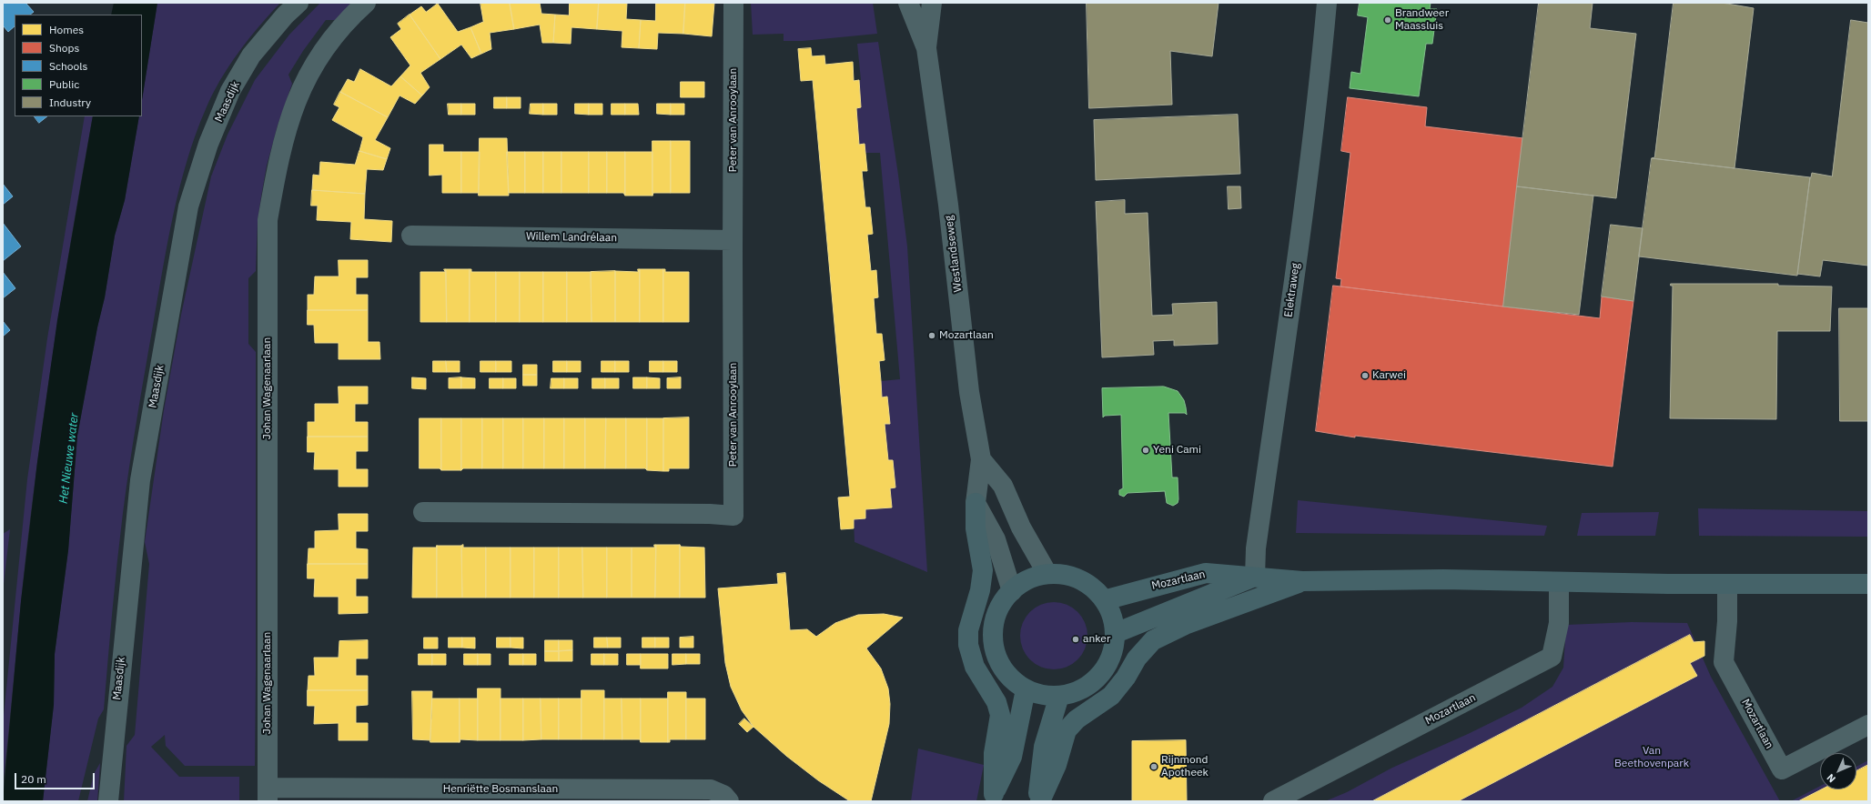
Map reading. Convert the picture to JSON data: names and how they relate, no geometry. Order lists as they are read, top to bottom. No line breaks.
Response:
{"streets":{"main road":["Mozartlaan"],"street":["Maasdijk","Peter van Anrooylaan","Willem Landrélaan","Westlandseweg","Elektraweg","Johan Wagenaarlaan","Henriëtte Bosmanslaan"]},"crossings":[["Peter van Anrooylaan","Willem Landrélaan"],["Westlandseweg","Mozartlaan"],["Elektraweg","Mozartlaan"],["Johan Wagenaarlaan","Henriëtte Bosmanslaan"]],"water":["Het Nieuwe water"],"parks":["Van Beethovenpark"],"places":["Brandweer Maassluis","Mozartlaan","Karwei","Yeni Cami","anker","Rijnmond Apotheek"],"legend":["Homes","Shops","Schools","Public","Industry"],"scale_bar":"20 m","north":"bottom left"}
